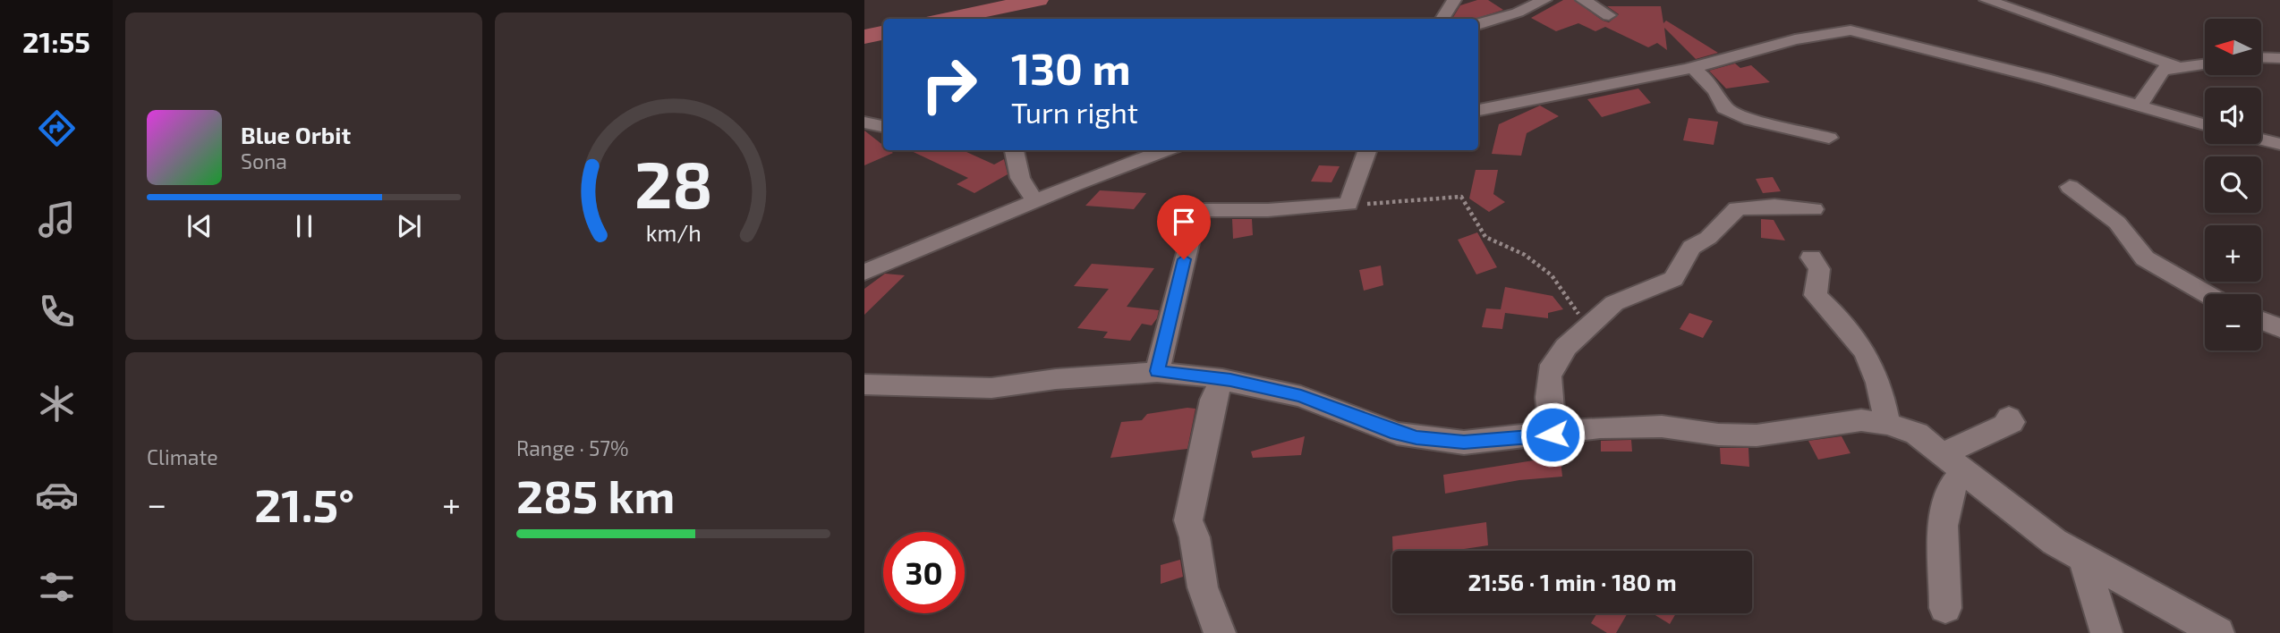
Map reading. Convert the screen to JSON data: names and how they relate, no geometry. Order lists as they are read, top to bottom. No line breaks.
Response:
{"north":"left","page":{"tabs":"21:55","map_buttons":["+","−"],"turn":["130 m","Turn right"],"song":["Blue Orbit","Sona"],"tile":["Climate",["Range · 57%","285 km"]],"heat":["−","21.5°","+"],"limit":"30","trip":"21:56 · 1 min · 180 m","gauge":["28","km/h"]}}
